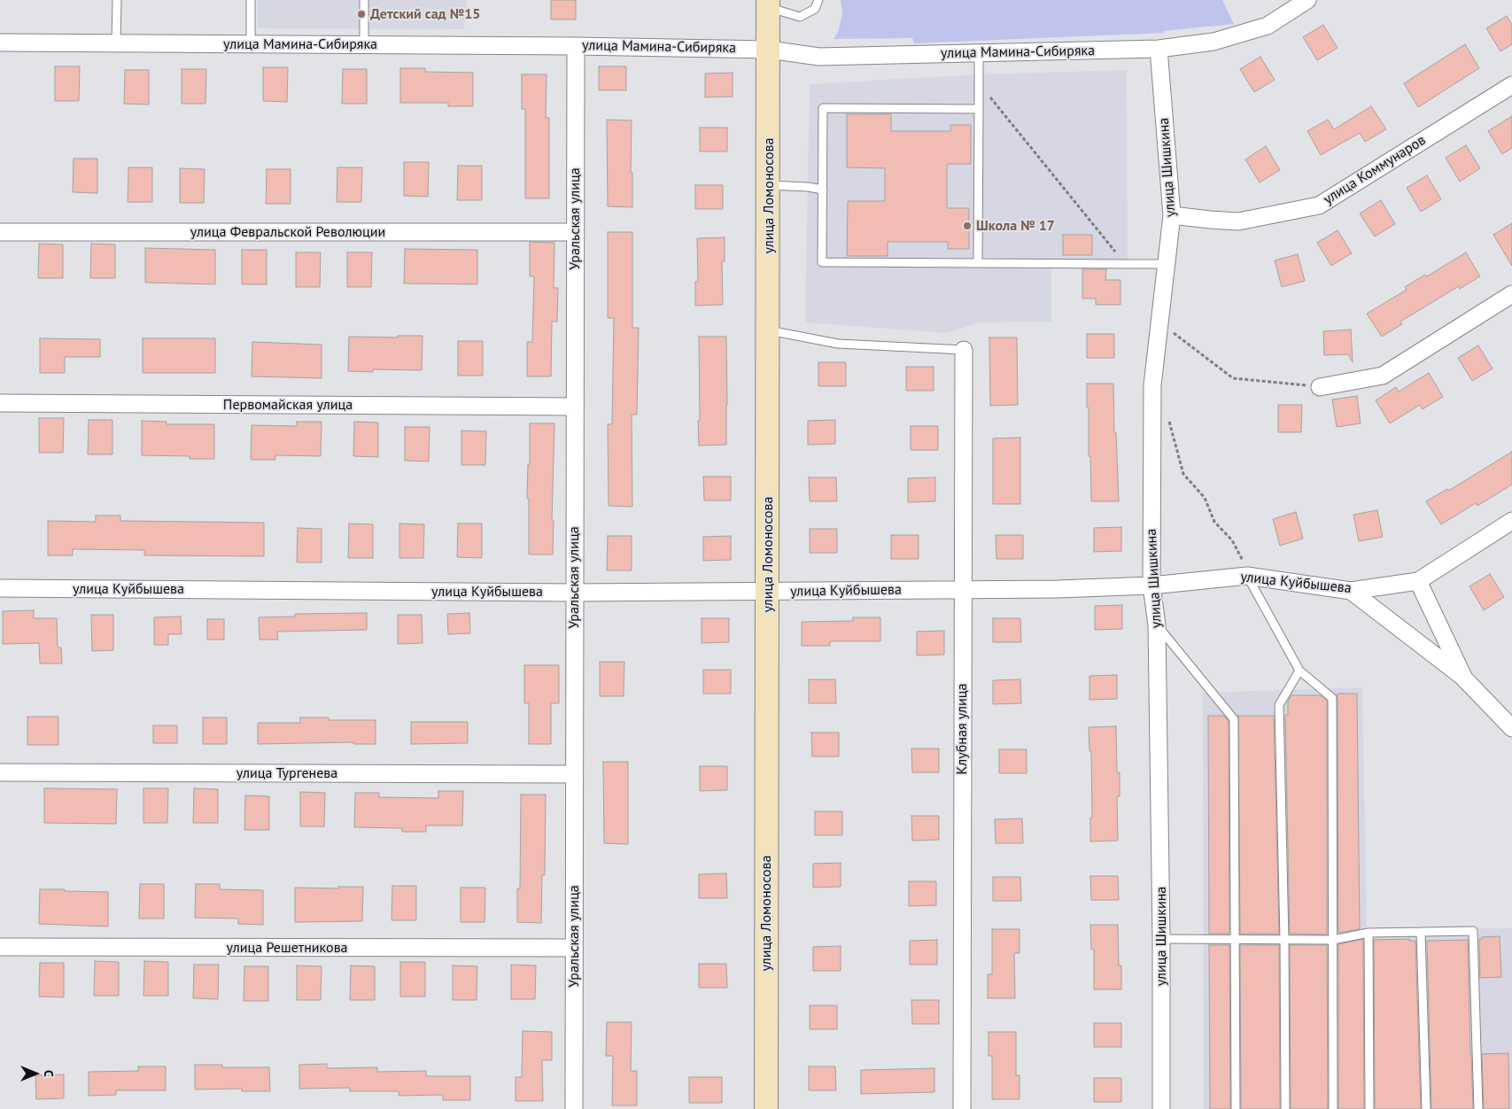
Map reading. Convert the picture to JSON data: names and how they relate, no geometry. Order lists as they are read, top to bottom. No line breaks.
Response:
{"streets":{"street":["улица Мамина-Сибиряка","улица Шишкина","улица Коммунаров","улица Ломоносова","Уральская улица","улица Февральской Революции","Первомайская улица","улица Куйбышева","Клубная улица","улица Тургенева","улица Решетникова"]},"crossings":[["улица Мамина-Сибиряка","улица Шишкина"],["улица Мамина-Сибиряка","улица Ломоносова"],["улица Мамина-Сибиряка","Уральская улица"],["улица Шишкина","улица Коммунаров"],["улица Шишкина","улица Куйбышева"],["улица Ломоносова","улица Куйбышева"],["Уральская улица","улица Февральской Революции"],["Уральская улица","Первомайская улица"],["Уральская улица","улица Куйбышева"],["Уральская улица","улица Тургенева"],["Уральская улица","улица Решетникова"],["улица Куйбышева","Клубная улица"]],"places":["Детский сад №15","Школа № 17"],"north":"right"}
